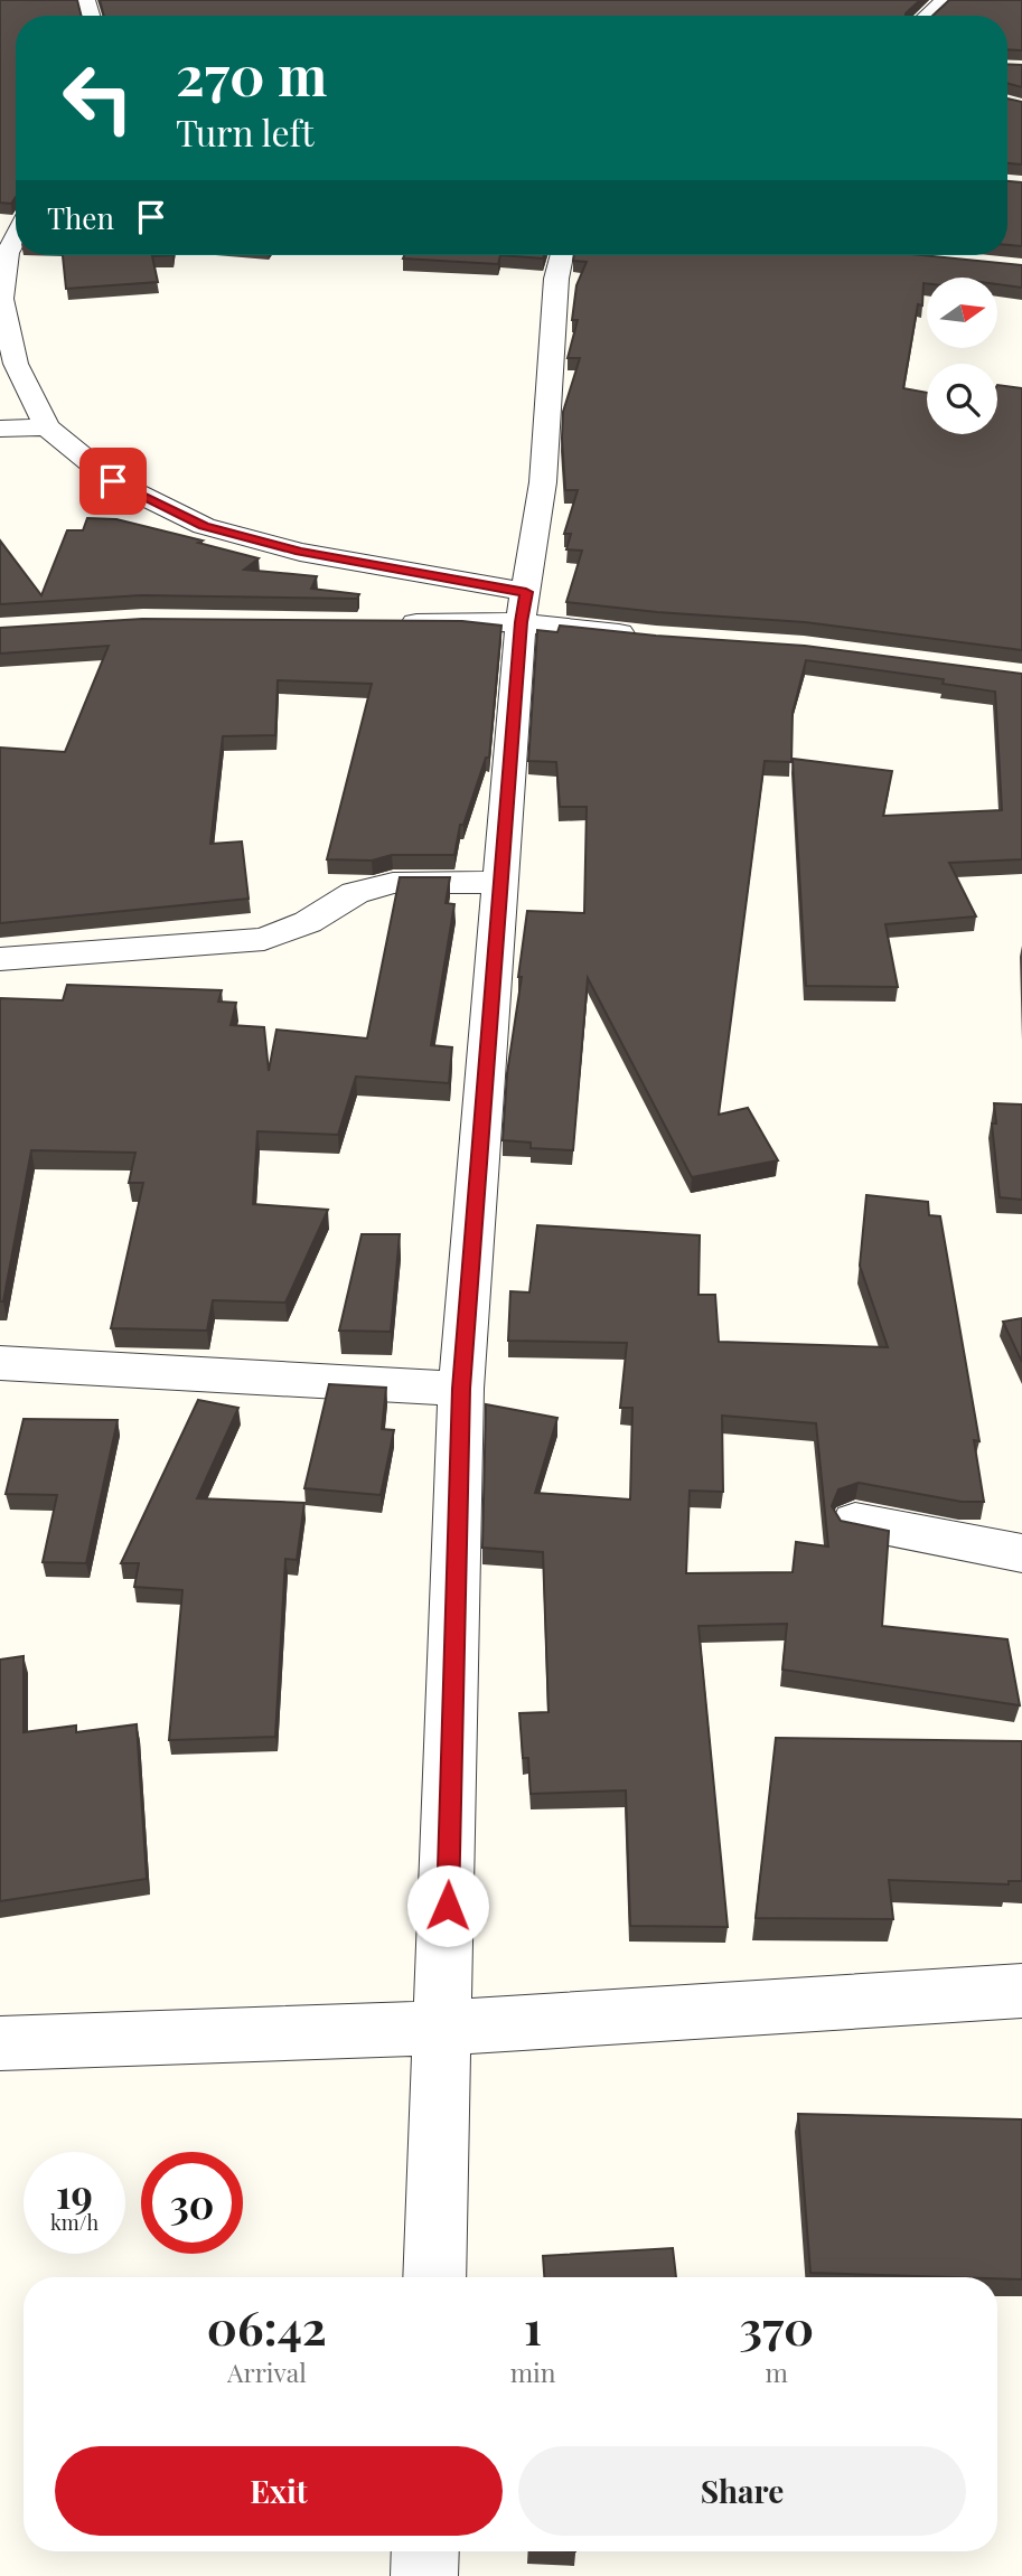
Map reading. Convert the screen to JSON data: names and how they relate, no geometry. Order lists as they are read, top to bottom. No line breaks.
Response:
{"north":"right","page":{"turn":["270 m","Turn left"],"then":"Then","speed":"19 km/h","limit":"30","eta":["06:42","Arrival","1","min","370","m"],"buttons":["Exit","Share"]}}
